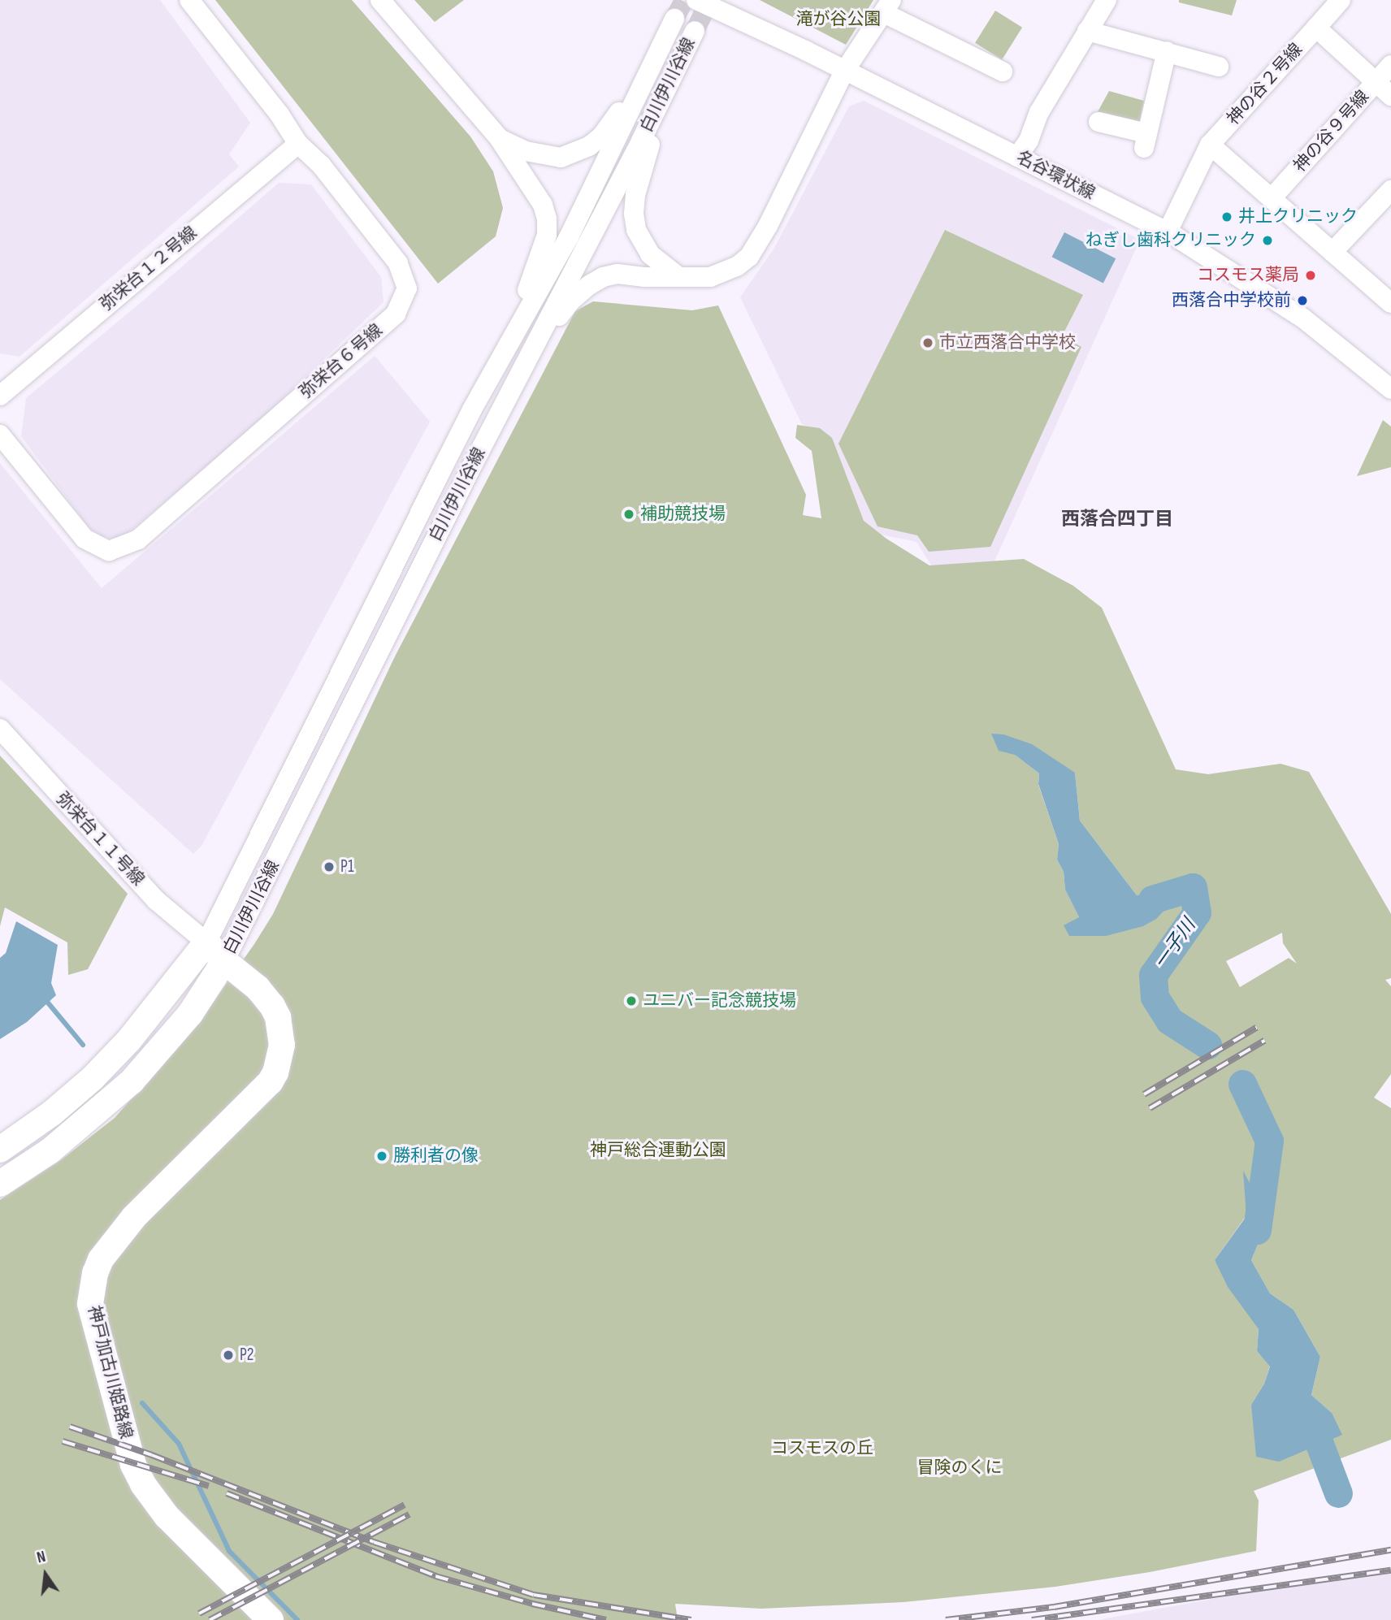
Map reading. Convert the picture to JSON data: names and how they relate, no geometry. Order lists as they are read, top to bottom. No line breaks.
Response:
{"streets":{"main road":["神戸加古川姫路線"],"street":["神の谷２号線","白川伊川谷線","神の谷９号線","名谷環状線","弥栄台１２号線","弥栄台６号線","弥栄台１１号線"]},"crossings":[["神の谷２号線","神の谷９号線"],["神の谷２号線","名谷環状線"],["白川伊川谷線","弥栄台１１号線"],["白川伊川谷線","神戸加古川姫路線"],["弥栄台１２号線","弥栄台６号線"],["弥栄台１１号線","神戸加古川姫路線"]],"districts":["西落合四丁目"],"water":["一子川"],"parks":["滝が谷公園","神戸総合運動公園","コスモスの丘","冒険のくに"],"places":["井上クリニック","ねぎし歯科クリニック","コスモス薬局","西落合中学校前","市立西落合中学校","補助競技場","P1","ユニバー記念競技場","勝利者の像","P2"],"north":"top"}
